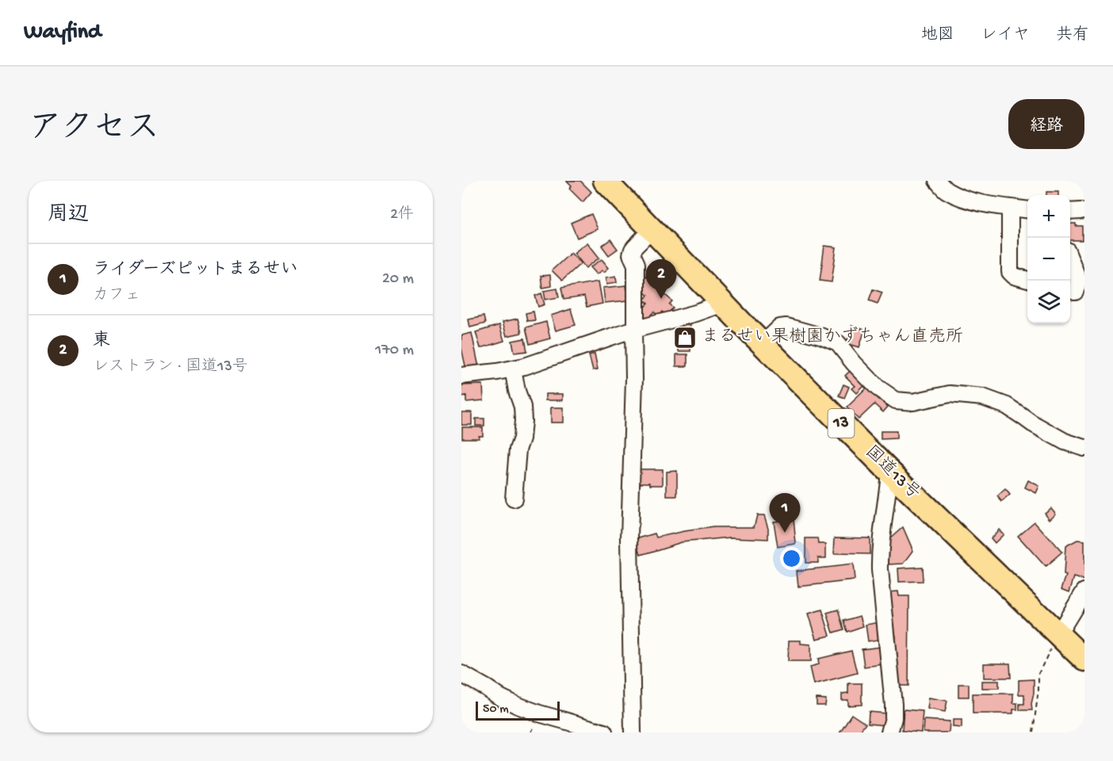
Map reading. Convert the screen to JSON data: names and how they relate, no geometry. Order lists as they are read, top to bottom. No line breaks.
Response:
{"streets":{"highway":["13","国道13号"]},"places":{"shop":["まるせい果樹園かずちゃん直売所"]},"scale_bar":"50 m","page":{"header":"Wayfind","nav":["地図","レイヤ","共有"],"title":"アクセス","buttons":"経路","heading":["周辺","2件"],"map_buttons":["+","−"],"list":[{"mark":"1","name":"ライダーズピットまるせい","note":"カフェ","value":"20 m"},{"mark":"2","name":"東","note":"レストラン · 国道13号","value":"170 m"}],"pins":["2","1"],"scale":"50 m"}}
